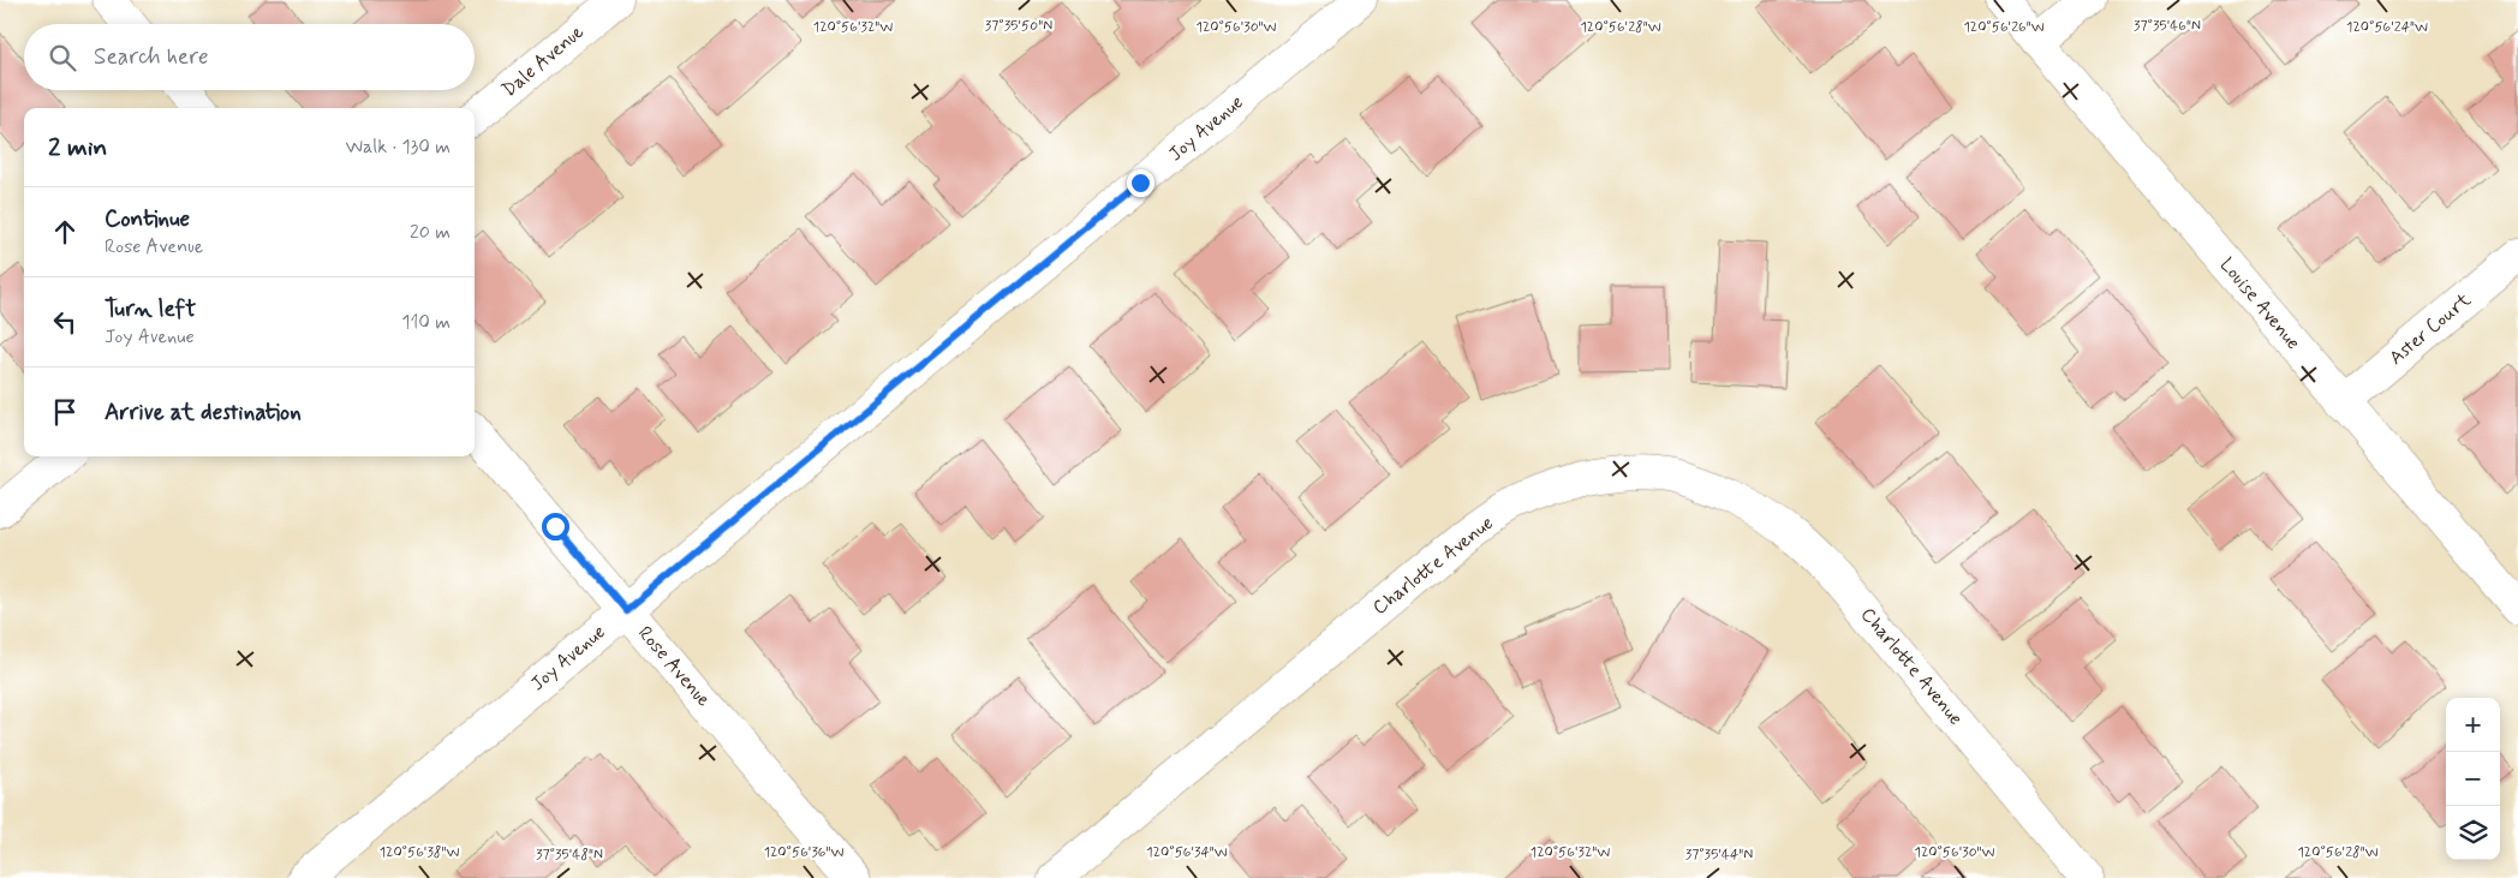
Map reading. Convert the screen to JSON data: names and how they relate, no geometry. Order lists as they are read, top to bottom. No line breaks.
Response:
{"streets":{"street":["Dale Avenue","Joy Avenue","Louise Avenue","Aster Court","Charlotte Avenue","Rose Avenue"]},"crossings":[["Joy Avenue","Rose Avenue"],["Louise Avenue","Aster Court"]],"page":{"search":"Search here","heading":["2 min","Walk · 130 m"],"list":[["Continue","Rose Avenue","20 m"],["Turn left","Joy Avenue","110 m"],"Arrive at destination"],"map_buttons":["+","−"]},"coordinates":["37°35'50\"N","37°35'46\"N","120°56'32\"W","120°56'30\"W","120°56'28\"W","120°56'26\"W","120°56'24\"W","120°56'38\"W","120°56'36\"W","120°56'34\"W","37°35'48\"N","37°35'44\"N"]}
